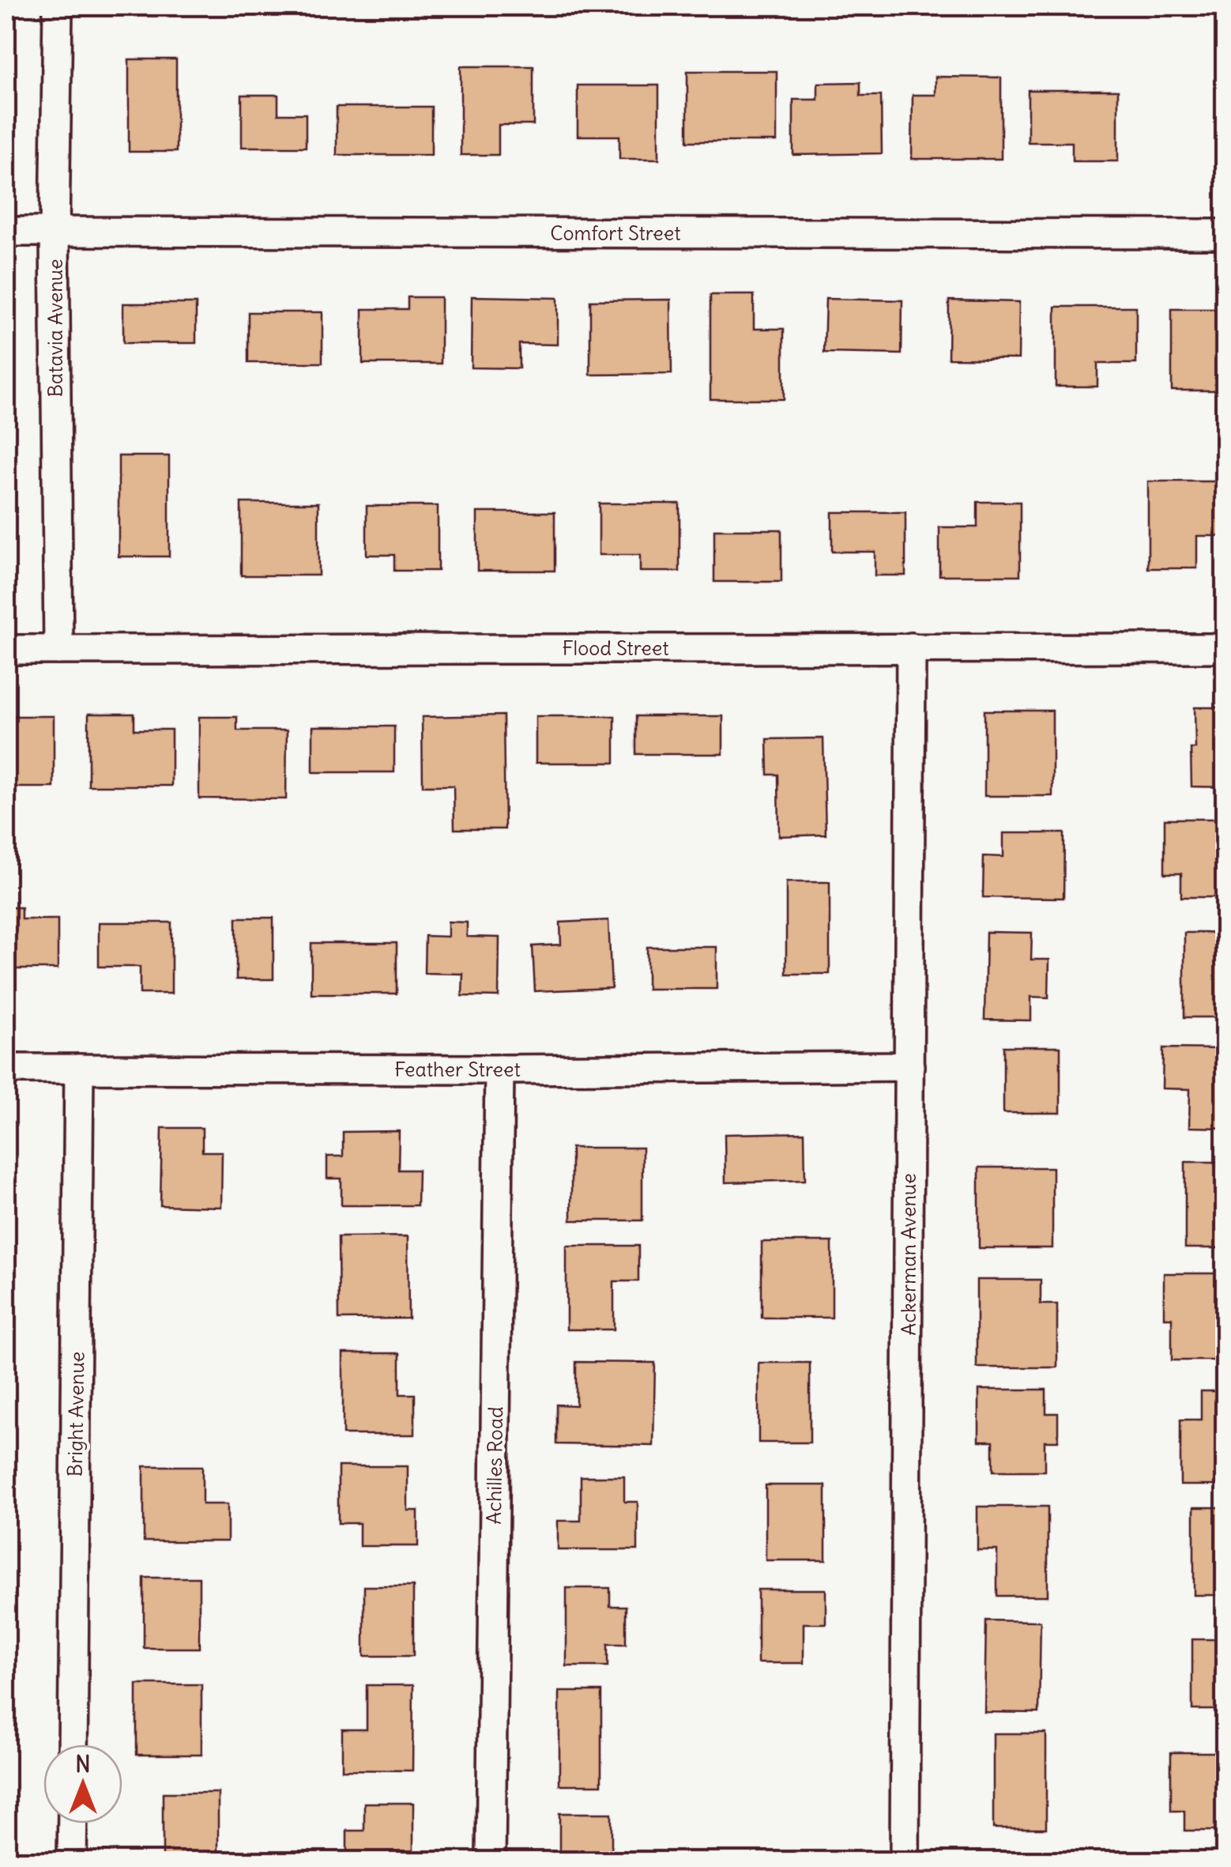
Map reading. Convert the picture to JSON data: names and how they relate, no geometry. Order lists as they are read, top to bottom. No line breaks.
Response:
{"streets":{"street":["Comfort Street","Batavia Avenue","Flood Street","Feather Street","Ackerman Avenue","Bright Avenue","Achilles Road"]},"crossings":[["Comfort Street","Batavia Avenue"],["Batavia Avenue","Flood Street"],["Flood Street","Ackerman Avenue"],["Feather Street","Ackerman Avenue"],["Feather Street","Bright Avenue"],["Feather Street","Achilles Road"]],"north":"top"}
